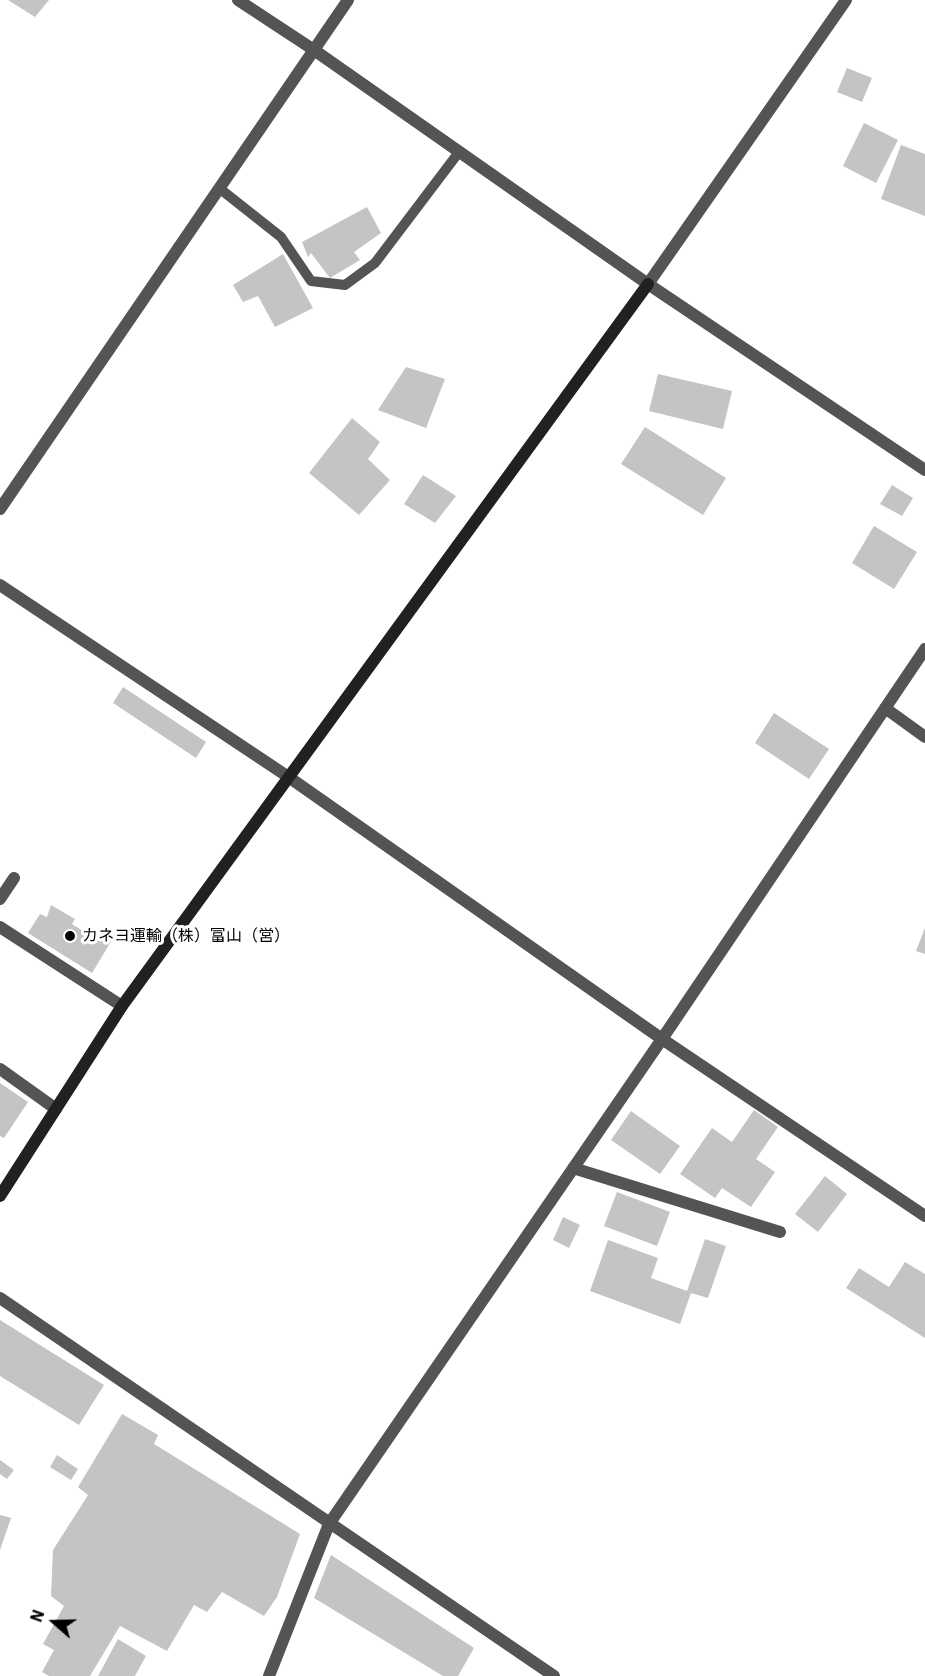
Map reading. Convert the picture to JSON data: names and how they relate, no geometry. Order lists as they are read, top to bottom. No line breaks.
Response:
{"places":["カネヨ運輸（株）富山（営）"],"north":"left"}
